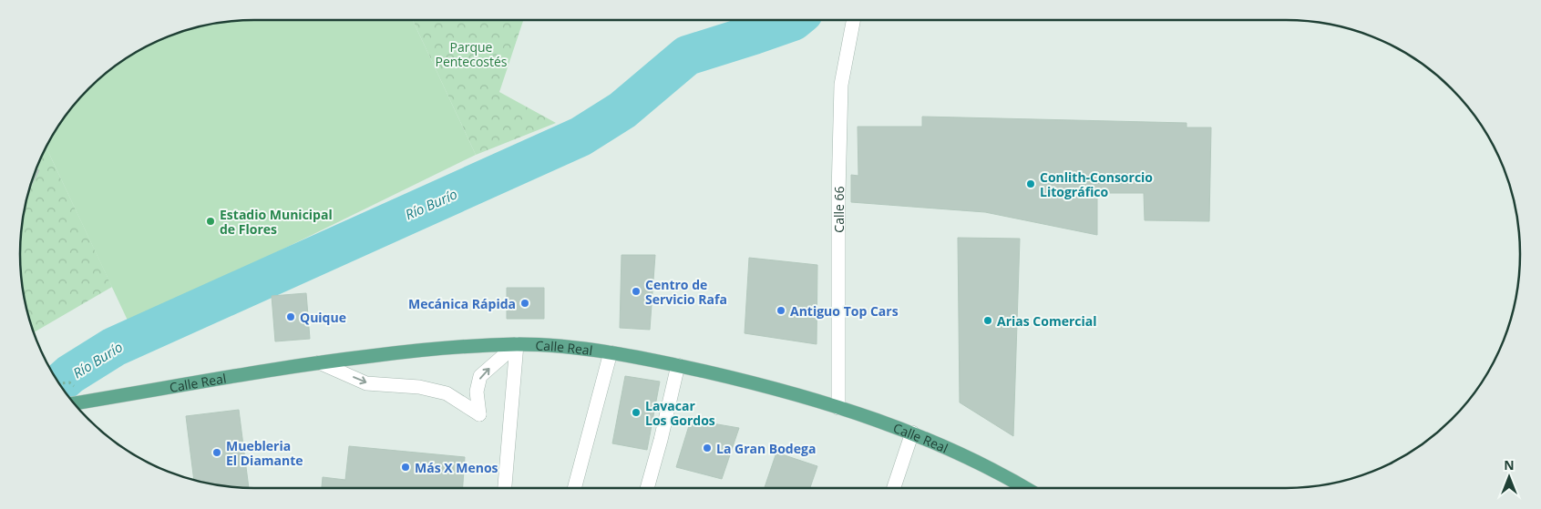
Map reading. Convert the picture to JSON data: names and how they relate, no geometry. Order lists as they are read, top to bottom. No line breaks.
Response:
{"streets":{"main road":["Calle Real"],"street":["Calle 66"]},"crossings":[["Calle 66","Calle Real"]],"water":["Río Burío"],"parks":["Parque Pentecostés"],"places":["Conlith-Consorcio Litográfico","Estadio Municipal de Flores","Centro de Servicio Rafa","Mecánica Rápida","Antiguo Top Cars","Quique","Arias Comercial","Lavacar Los Gordos","La Gran Bodega","Muebleria El Diamante","Más X Menos"],"north":"top"}
